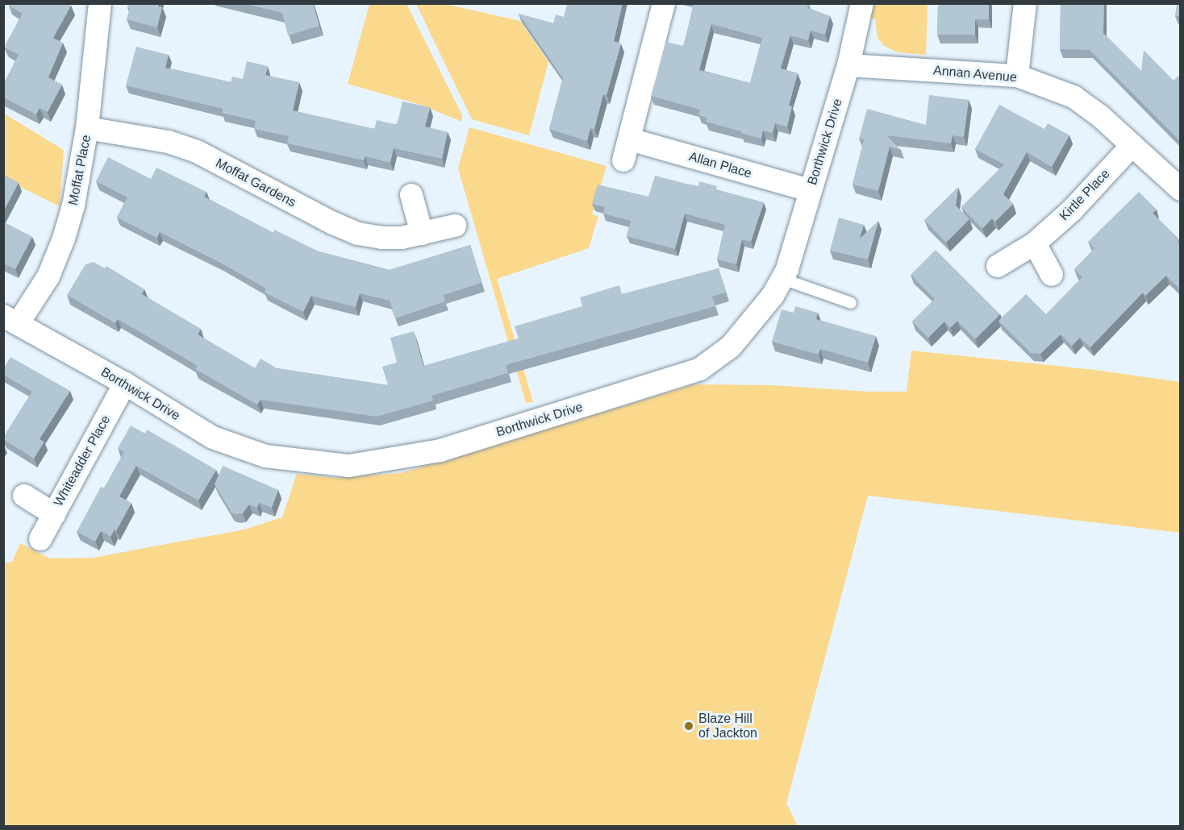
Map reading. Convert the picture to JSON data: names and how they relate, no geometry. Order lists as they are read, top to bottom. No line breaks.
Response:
{"streets":{"street":["Annan Avenue","Borthwick Drive","Allan Place","Moffat Place","Moffat Gardens","Kirtle Place","Whiteadder Place"]},"crossings":[["Annan Avenue","Borthwick Drive"],["Annan Avenue","Kirtle Place"],["Borthwick Drive","Allan Place"],["Borthwick Drive","Moffat Place"],["Borthwick Drive","Whiteadder Place"],["Moffat Place","Moffat Gardens"]],"places":["Blaze Hill of Jackton"]}
